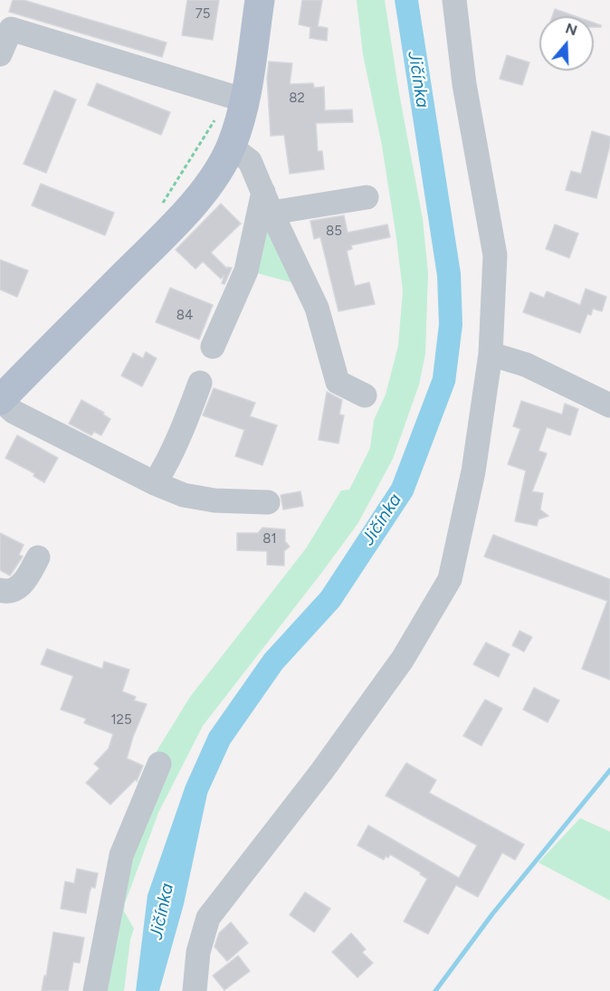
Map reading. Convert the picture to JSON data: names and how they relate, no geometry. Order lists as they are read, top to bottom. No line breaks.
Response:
{"water":["Jičínka"],"house_numbers":["75","82","85","84","81","125"],"north":"top"}
